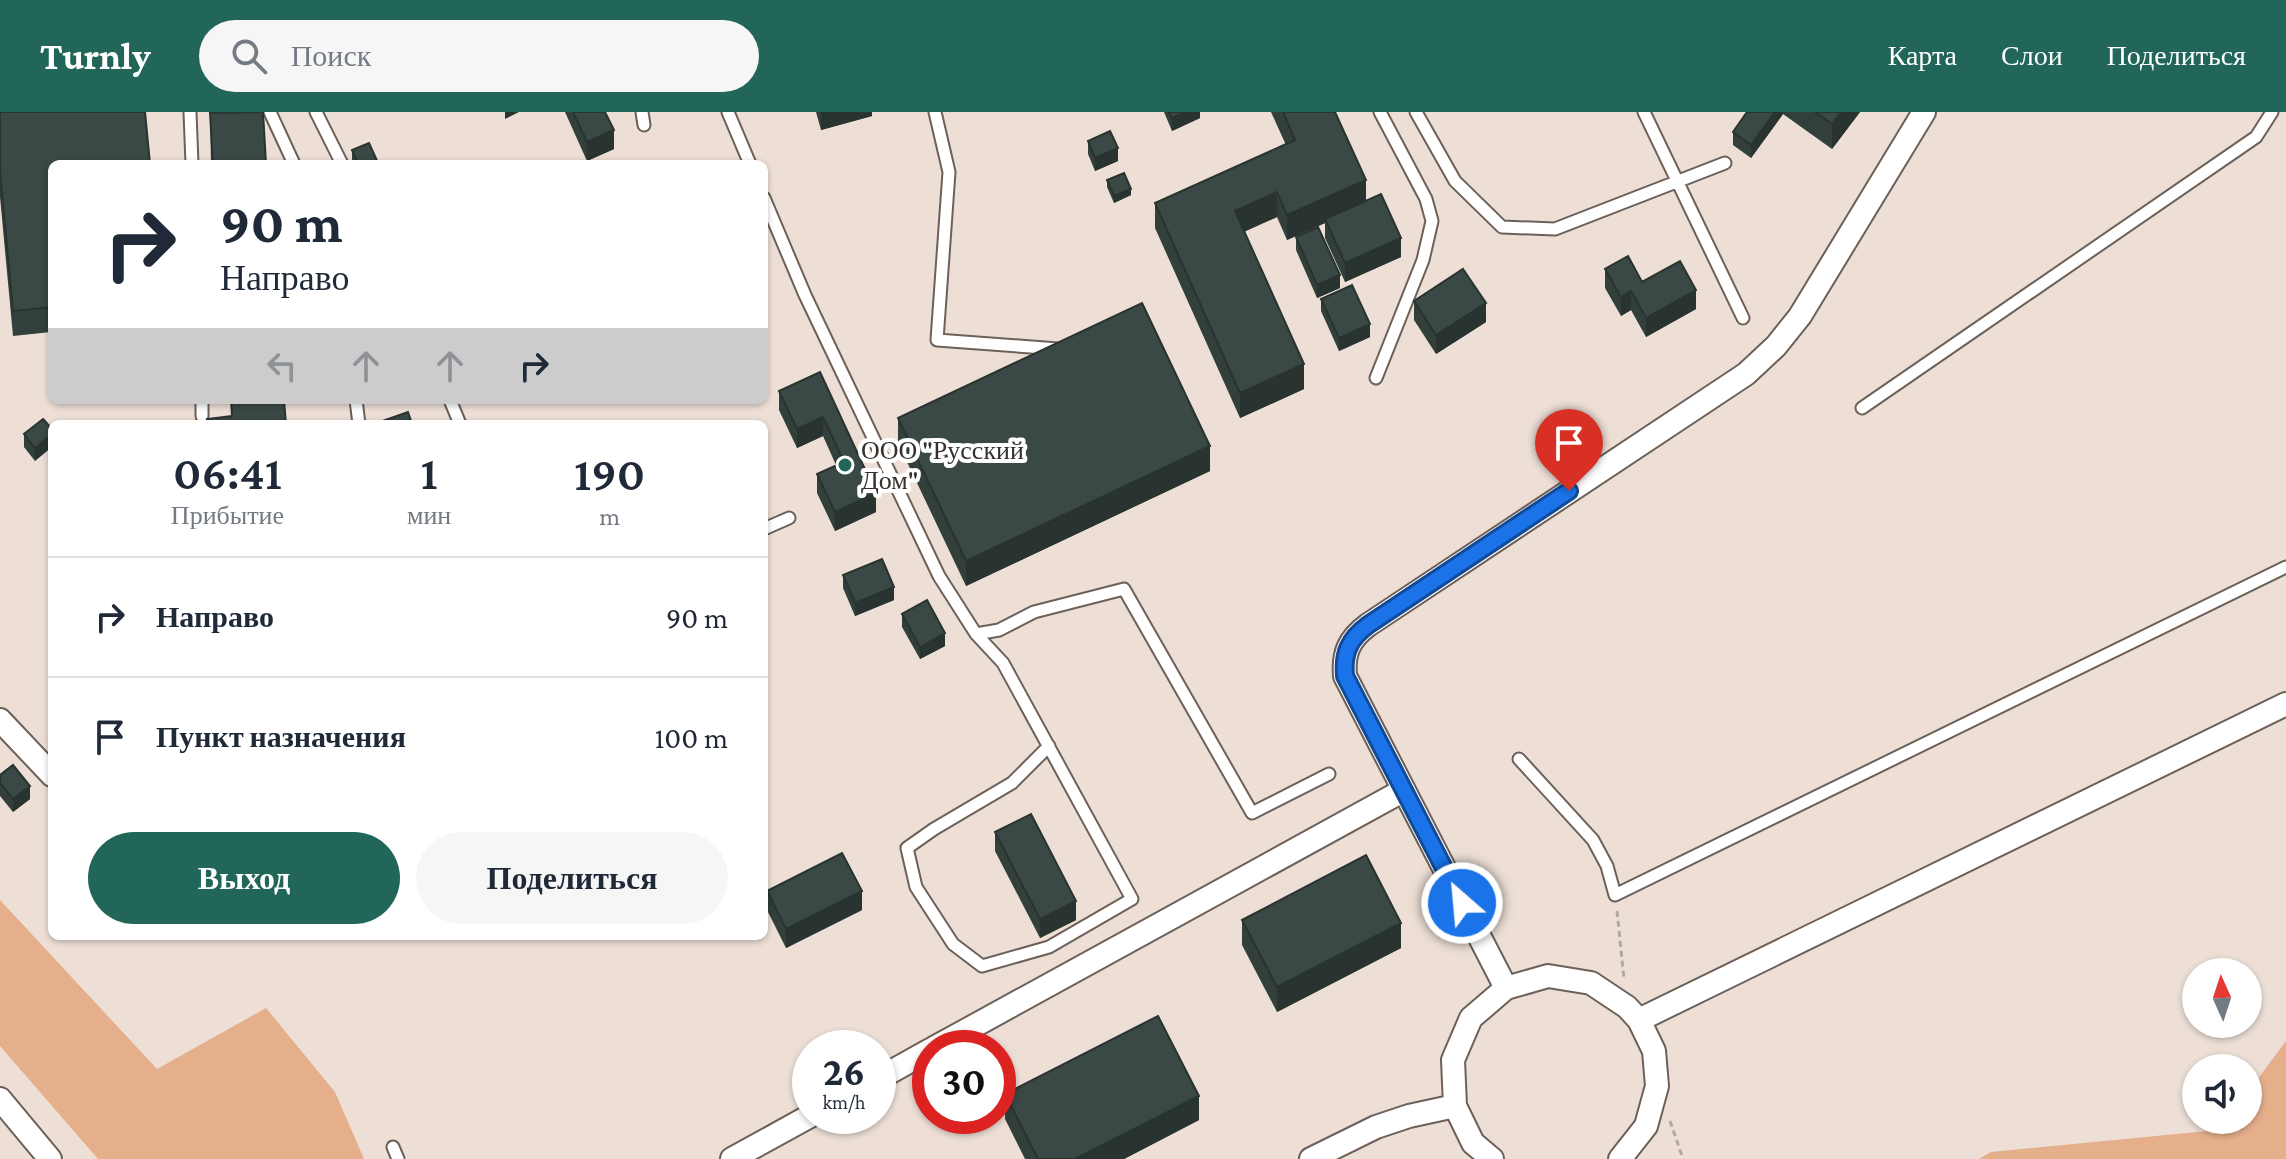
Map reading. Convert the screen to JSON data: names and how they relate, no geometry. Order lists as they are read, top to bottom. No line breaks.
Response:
{"places":["ООО \"Русский Дом\""],"north":"top","page":{"header":"Turnly","search":"Поиск","nav":["Карта","Слои","Поделиться"],"turn":["90 m","Направо"],"eta":["06:41","Прибытие","1","мин","190","m"],"list":[{"name":"Направо","value":"90 m"},{"name":"Пункт назначения","value":"100 m"}],"buttons":["Выход","Поделиться"],"speed":"26 km/h","limit":"30"}}
